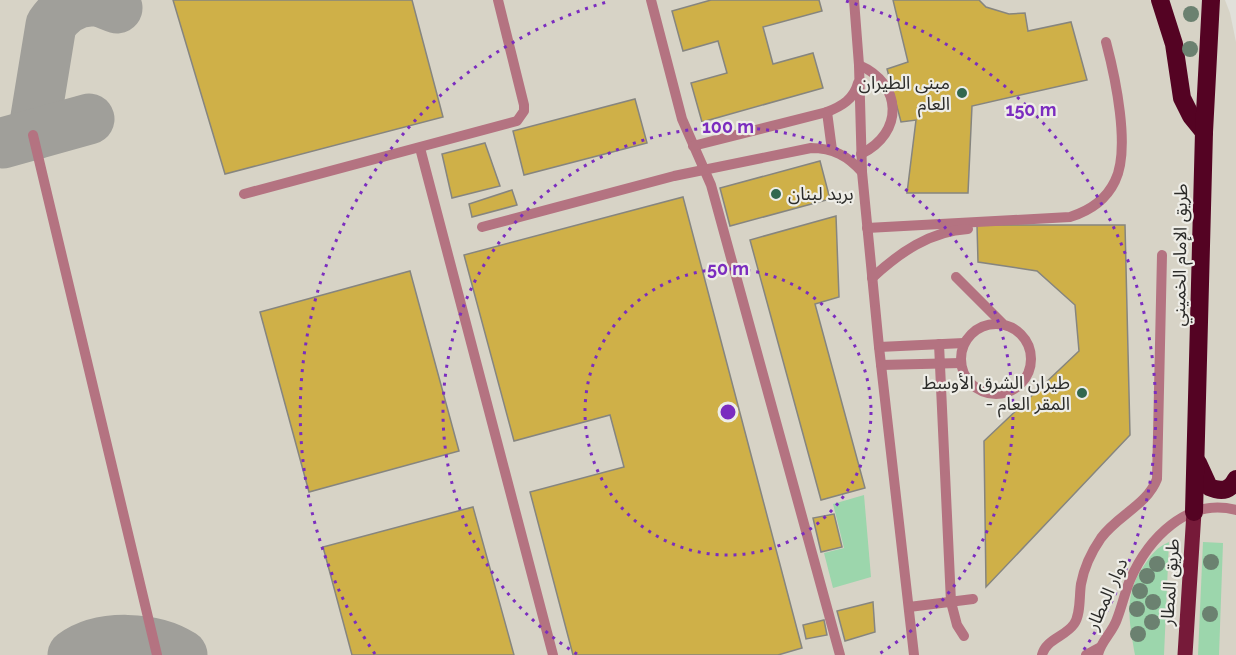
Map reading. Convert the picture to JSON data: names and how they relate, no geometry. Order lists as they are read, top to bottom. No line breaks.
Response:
{"streets":{"highway":["طريق الإمام الخميني"],"main road":["طريق المطار"],"lane":["دوار المطار"]},"crossings":[["طريق الإمام الخميني","طريق المطار"],["طريق الإمام الخميني","دوار المطار"],["طريق المطار","دوار المطار"]],"places":["مبنى الطيران العام","بريد لبنان","طيران الشرق الأوسط - المقر العام"],"rings":["150 m","100 m","50 m"]}
